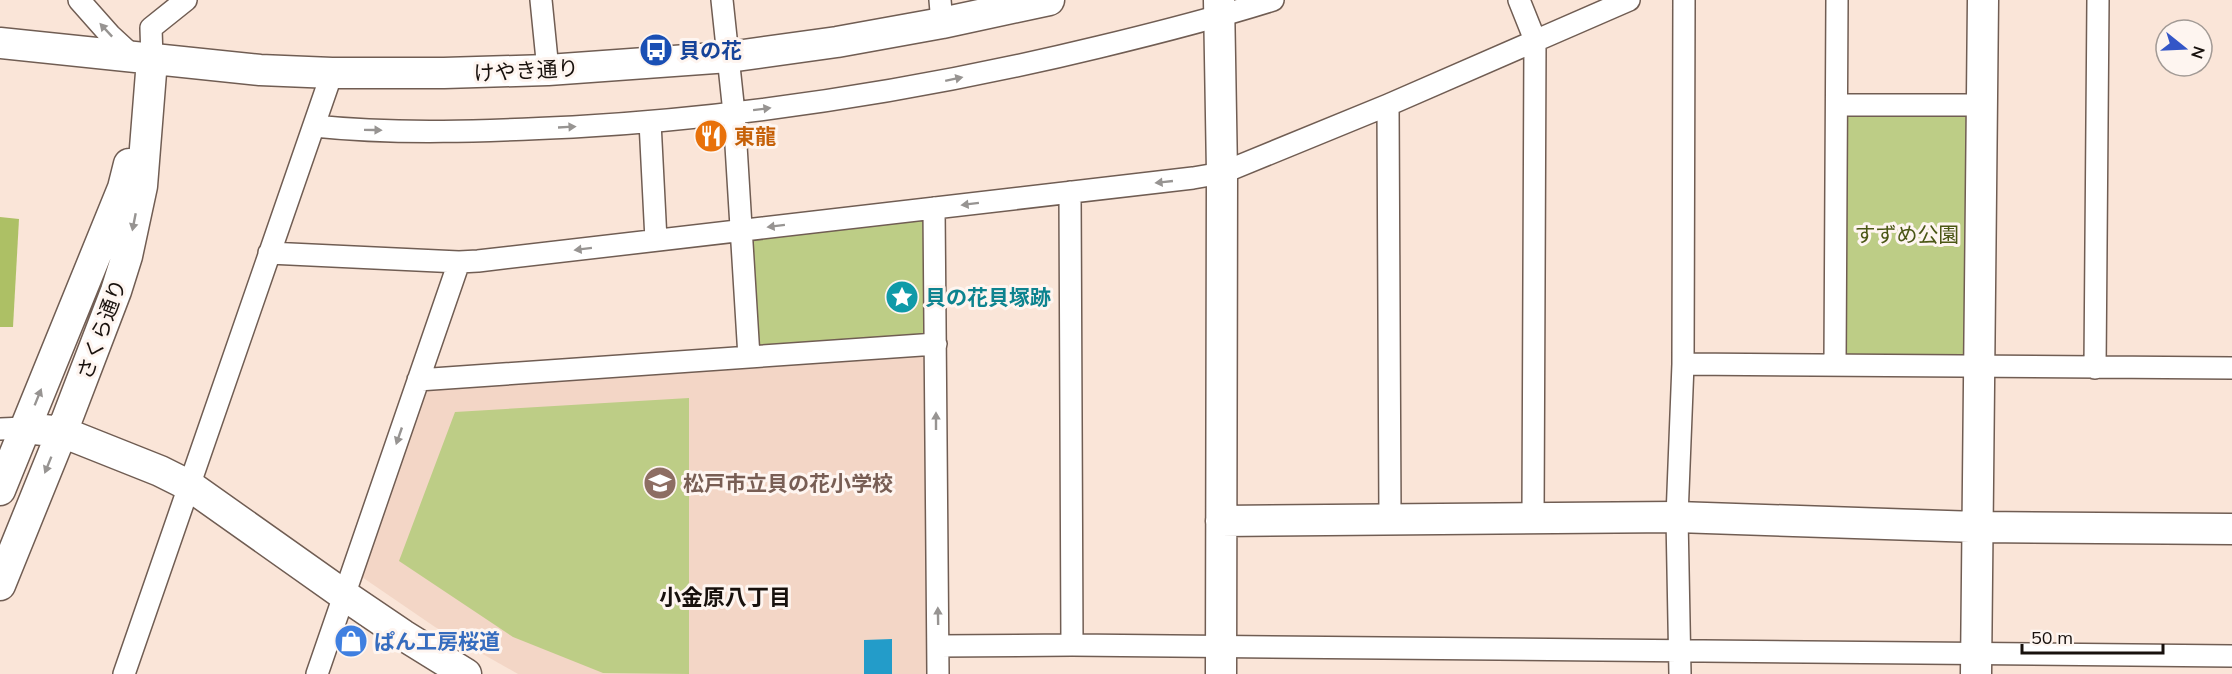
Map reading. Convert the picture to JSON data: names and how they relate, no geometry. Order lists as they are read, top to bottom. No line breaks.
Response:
{"streets":{"street":["けやき通り","さくら通り"]},"crossings":[["けやき通り","さくら通り"]],"districts":["小金原八丁目"],"parks":["すずめ公園"],"places":{"bus stop":["貝の花"],"restaurant":["東龍"],"place":["貝の花貝塚跡"],"school or university":["松戸市立貝の花小学校"],"shop":["ぱん工房桜道"]},"scale_bar":"50 m","north":"right"}
